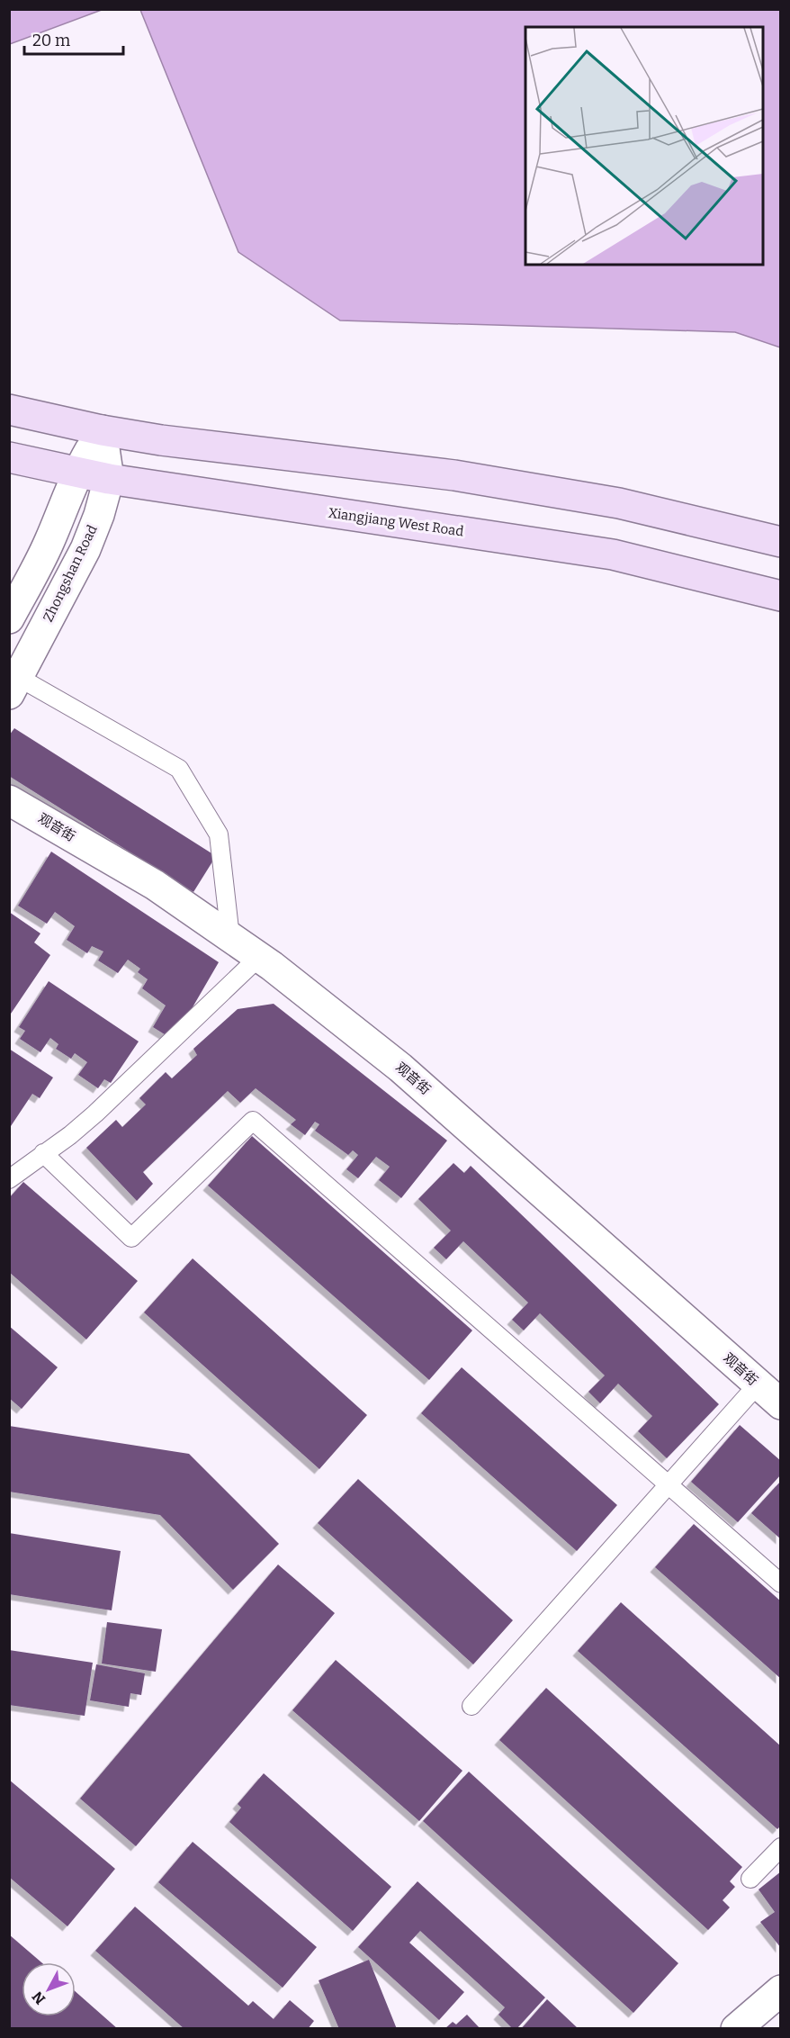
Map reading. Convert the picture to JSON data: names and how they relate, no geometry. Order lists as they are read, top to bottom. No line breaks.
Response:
{"streets":{"main road":["Xiangjiang West Road"],"street":["Zhongshan Road","观音街"]},"crossings":[["Xiangjiang West Road","Zhongshan Road"]],"scale_bar":"20 m","north":"bottom left"}
